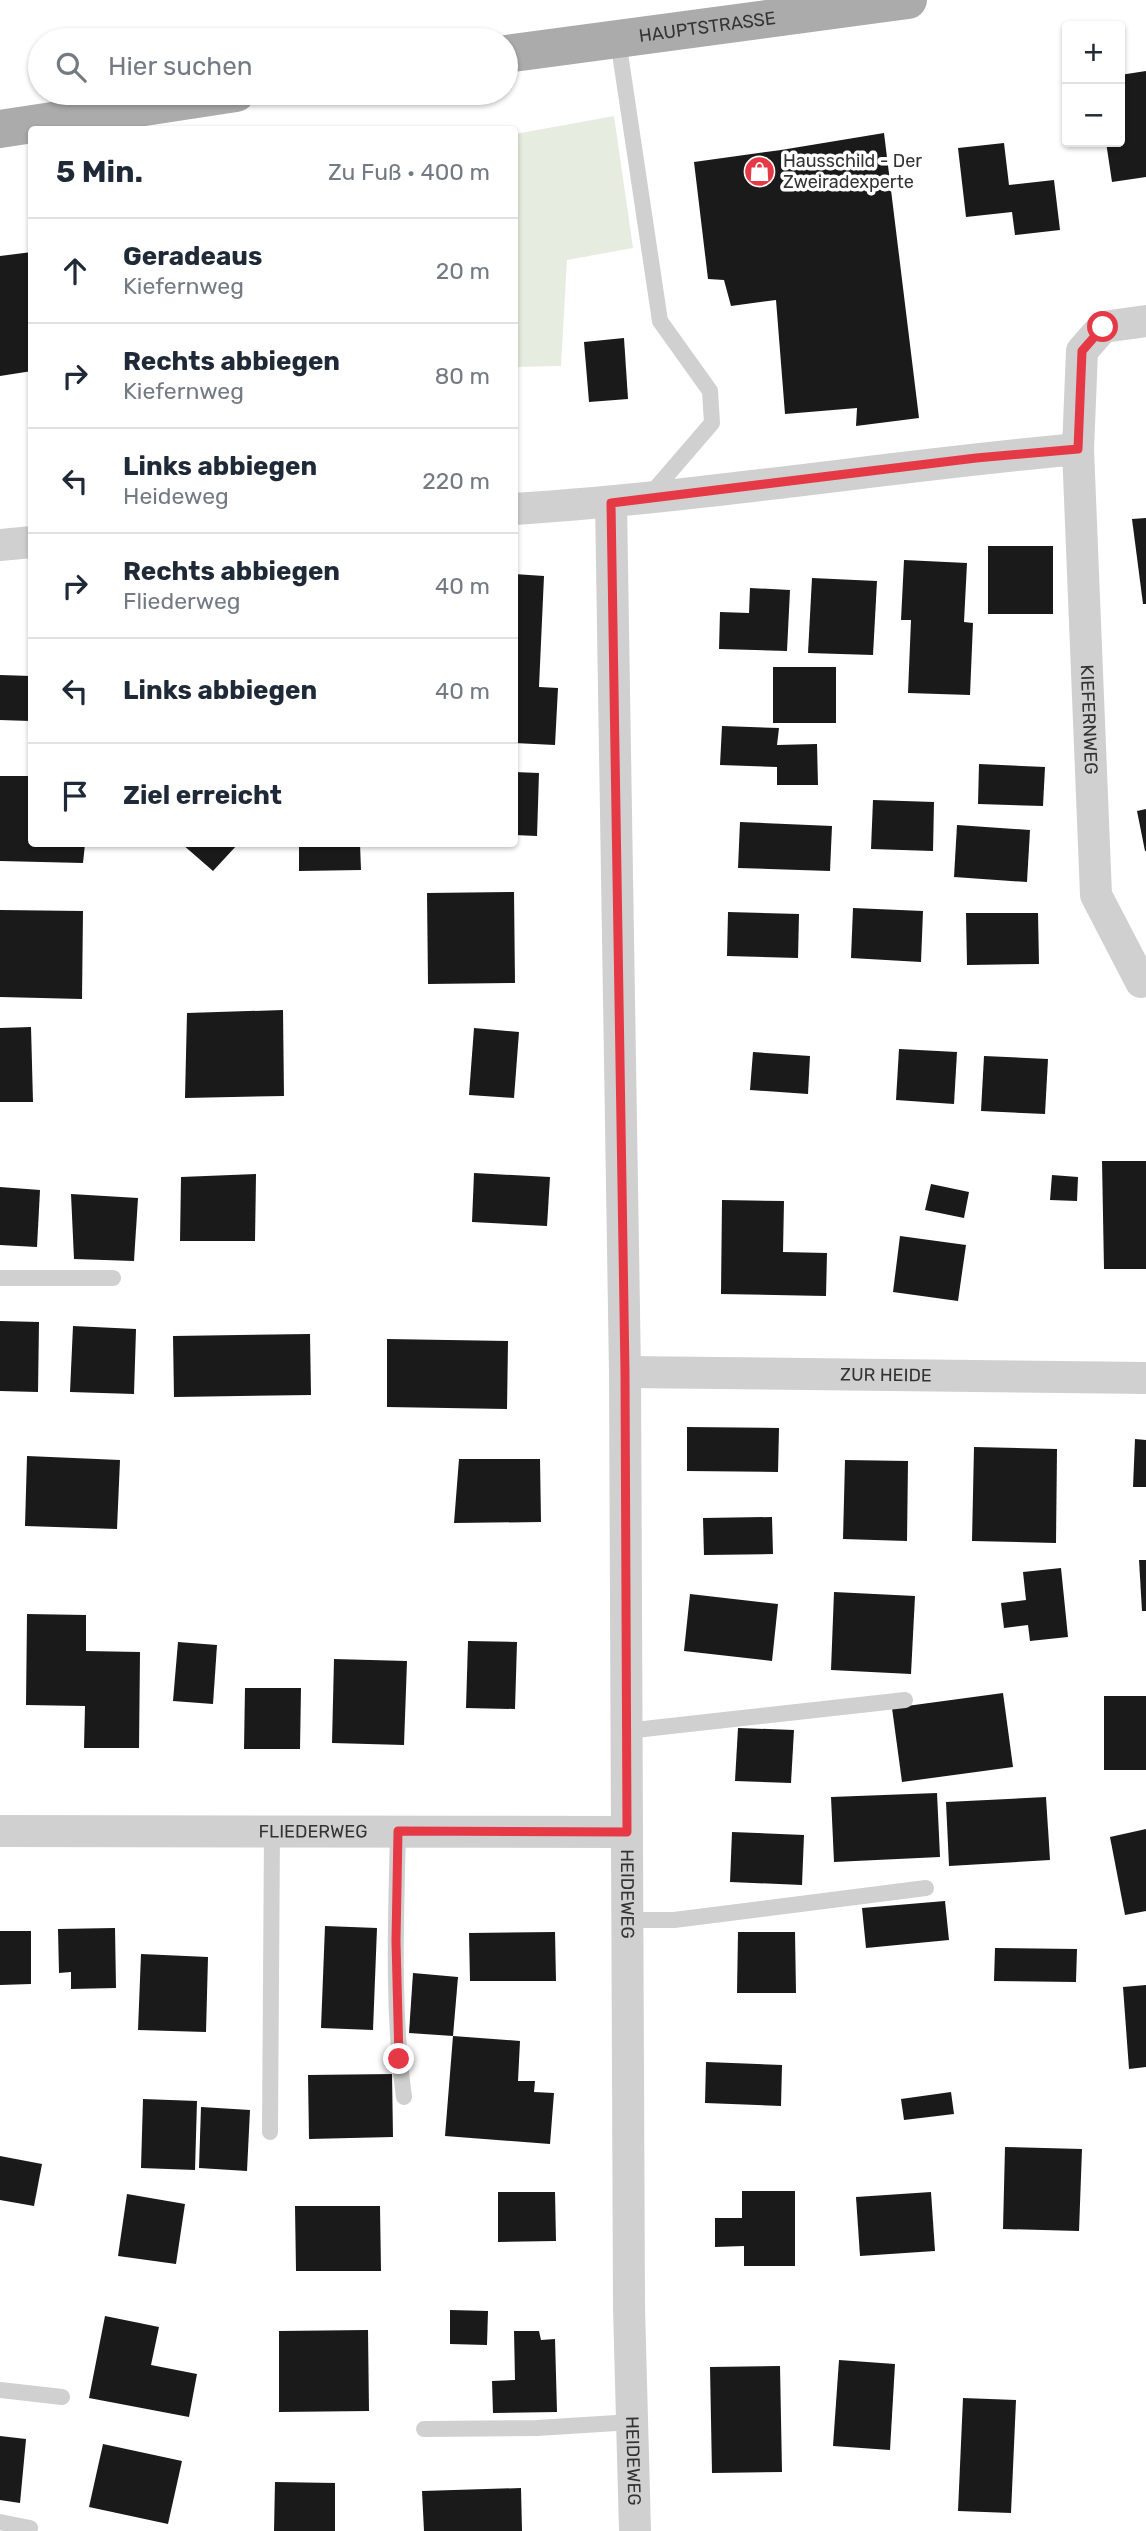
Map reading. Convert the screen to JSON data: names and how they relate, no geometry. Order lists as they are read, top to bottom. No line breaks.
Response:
{"streets":{"main road":["HAUPTSTRASSE"],"street":["KIEFERNWEG","ZUR HEIDE","FLIEDERWEG","HEIDEWEG"]},"crossings":[["ZUR HEIDE","HEIDEWEG"],["FLIEDERWEG","HEIDEWEG"]],"places":{"shop":["Hausschild - Der Zweiradexperte"]},"page":{"map_buttons":["+","−"],"search":"Hier suchen","heading":["5 Min.","Zu Fuß · 400 m"],"list":[["Geradeaus","Kiefernweg","20 m"],["Rechts abbiegen","Kiefernweg","80 m"],["Links abbiegen","Heideweg","220 m"],["Rechts abbiegen","Fliederweg","40 m"],["Links abbiegen","40 m"],"Ziel erreicht"]}}
